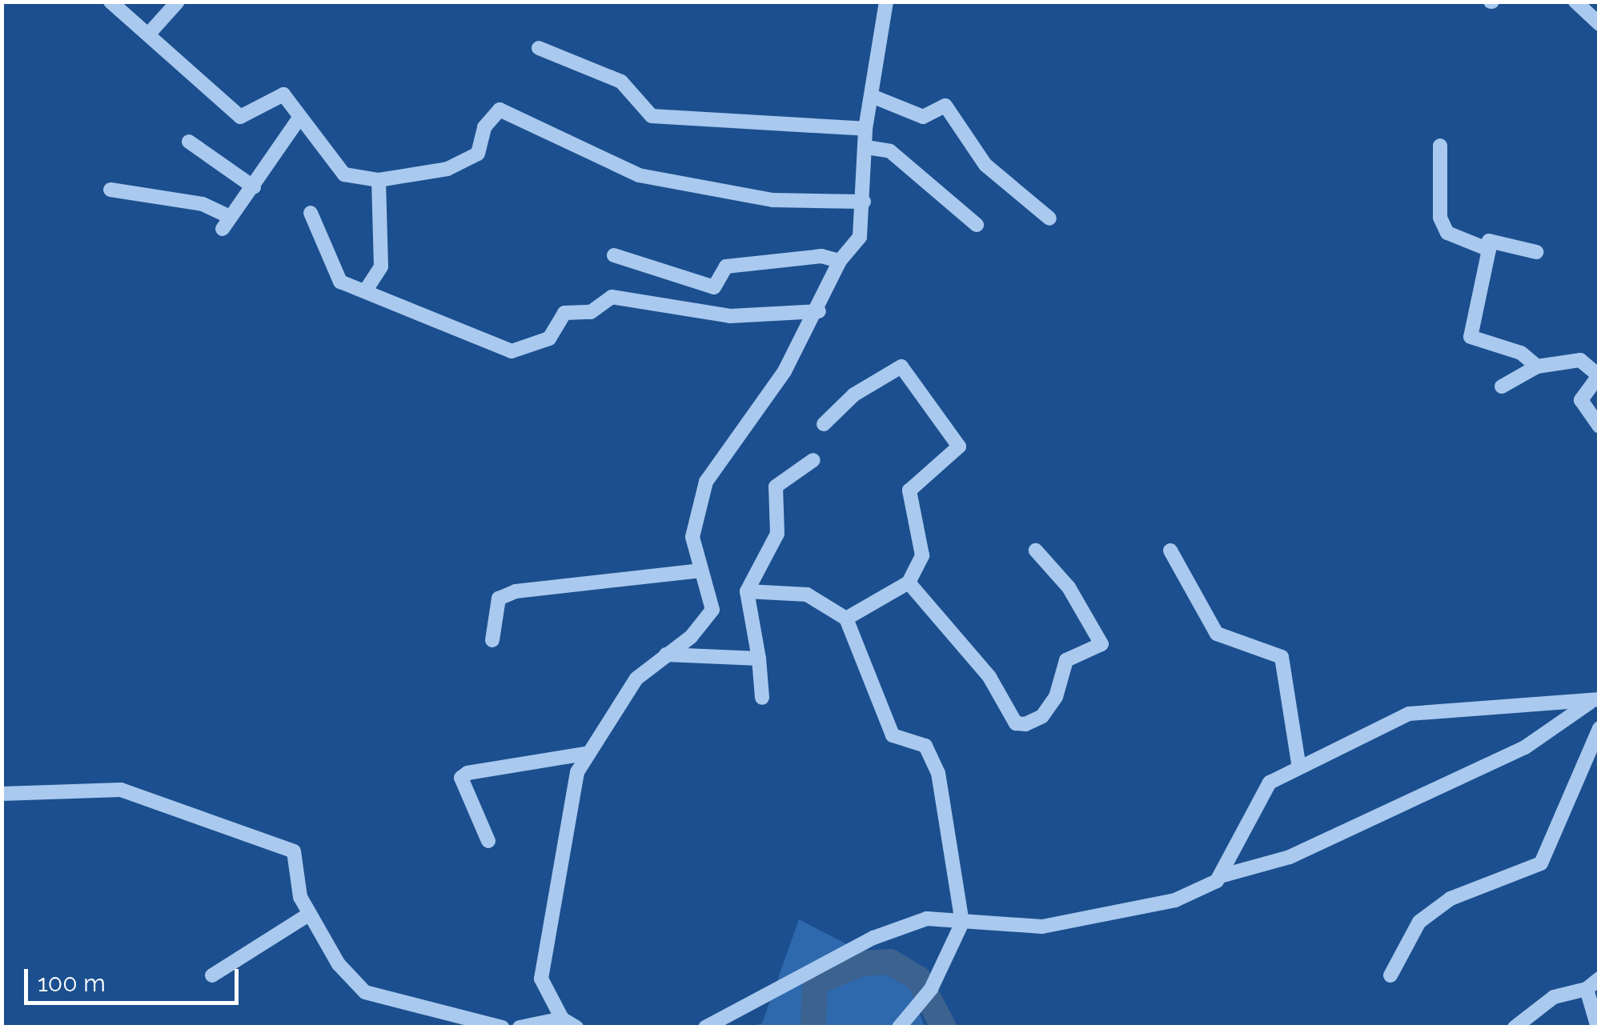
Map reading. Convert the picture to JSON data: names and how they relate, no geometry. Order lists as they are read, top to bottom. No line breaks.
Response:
{"scale_bar":"100 m"}
